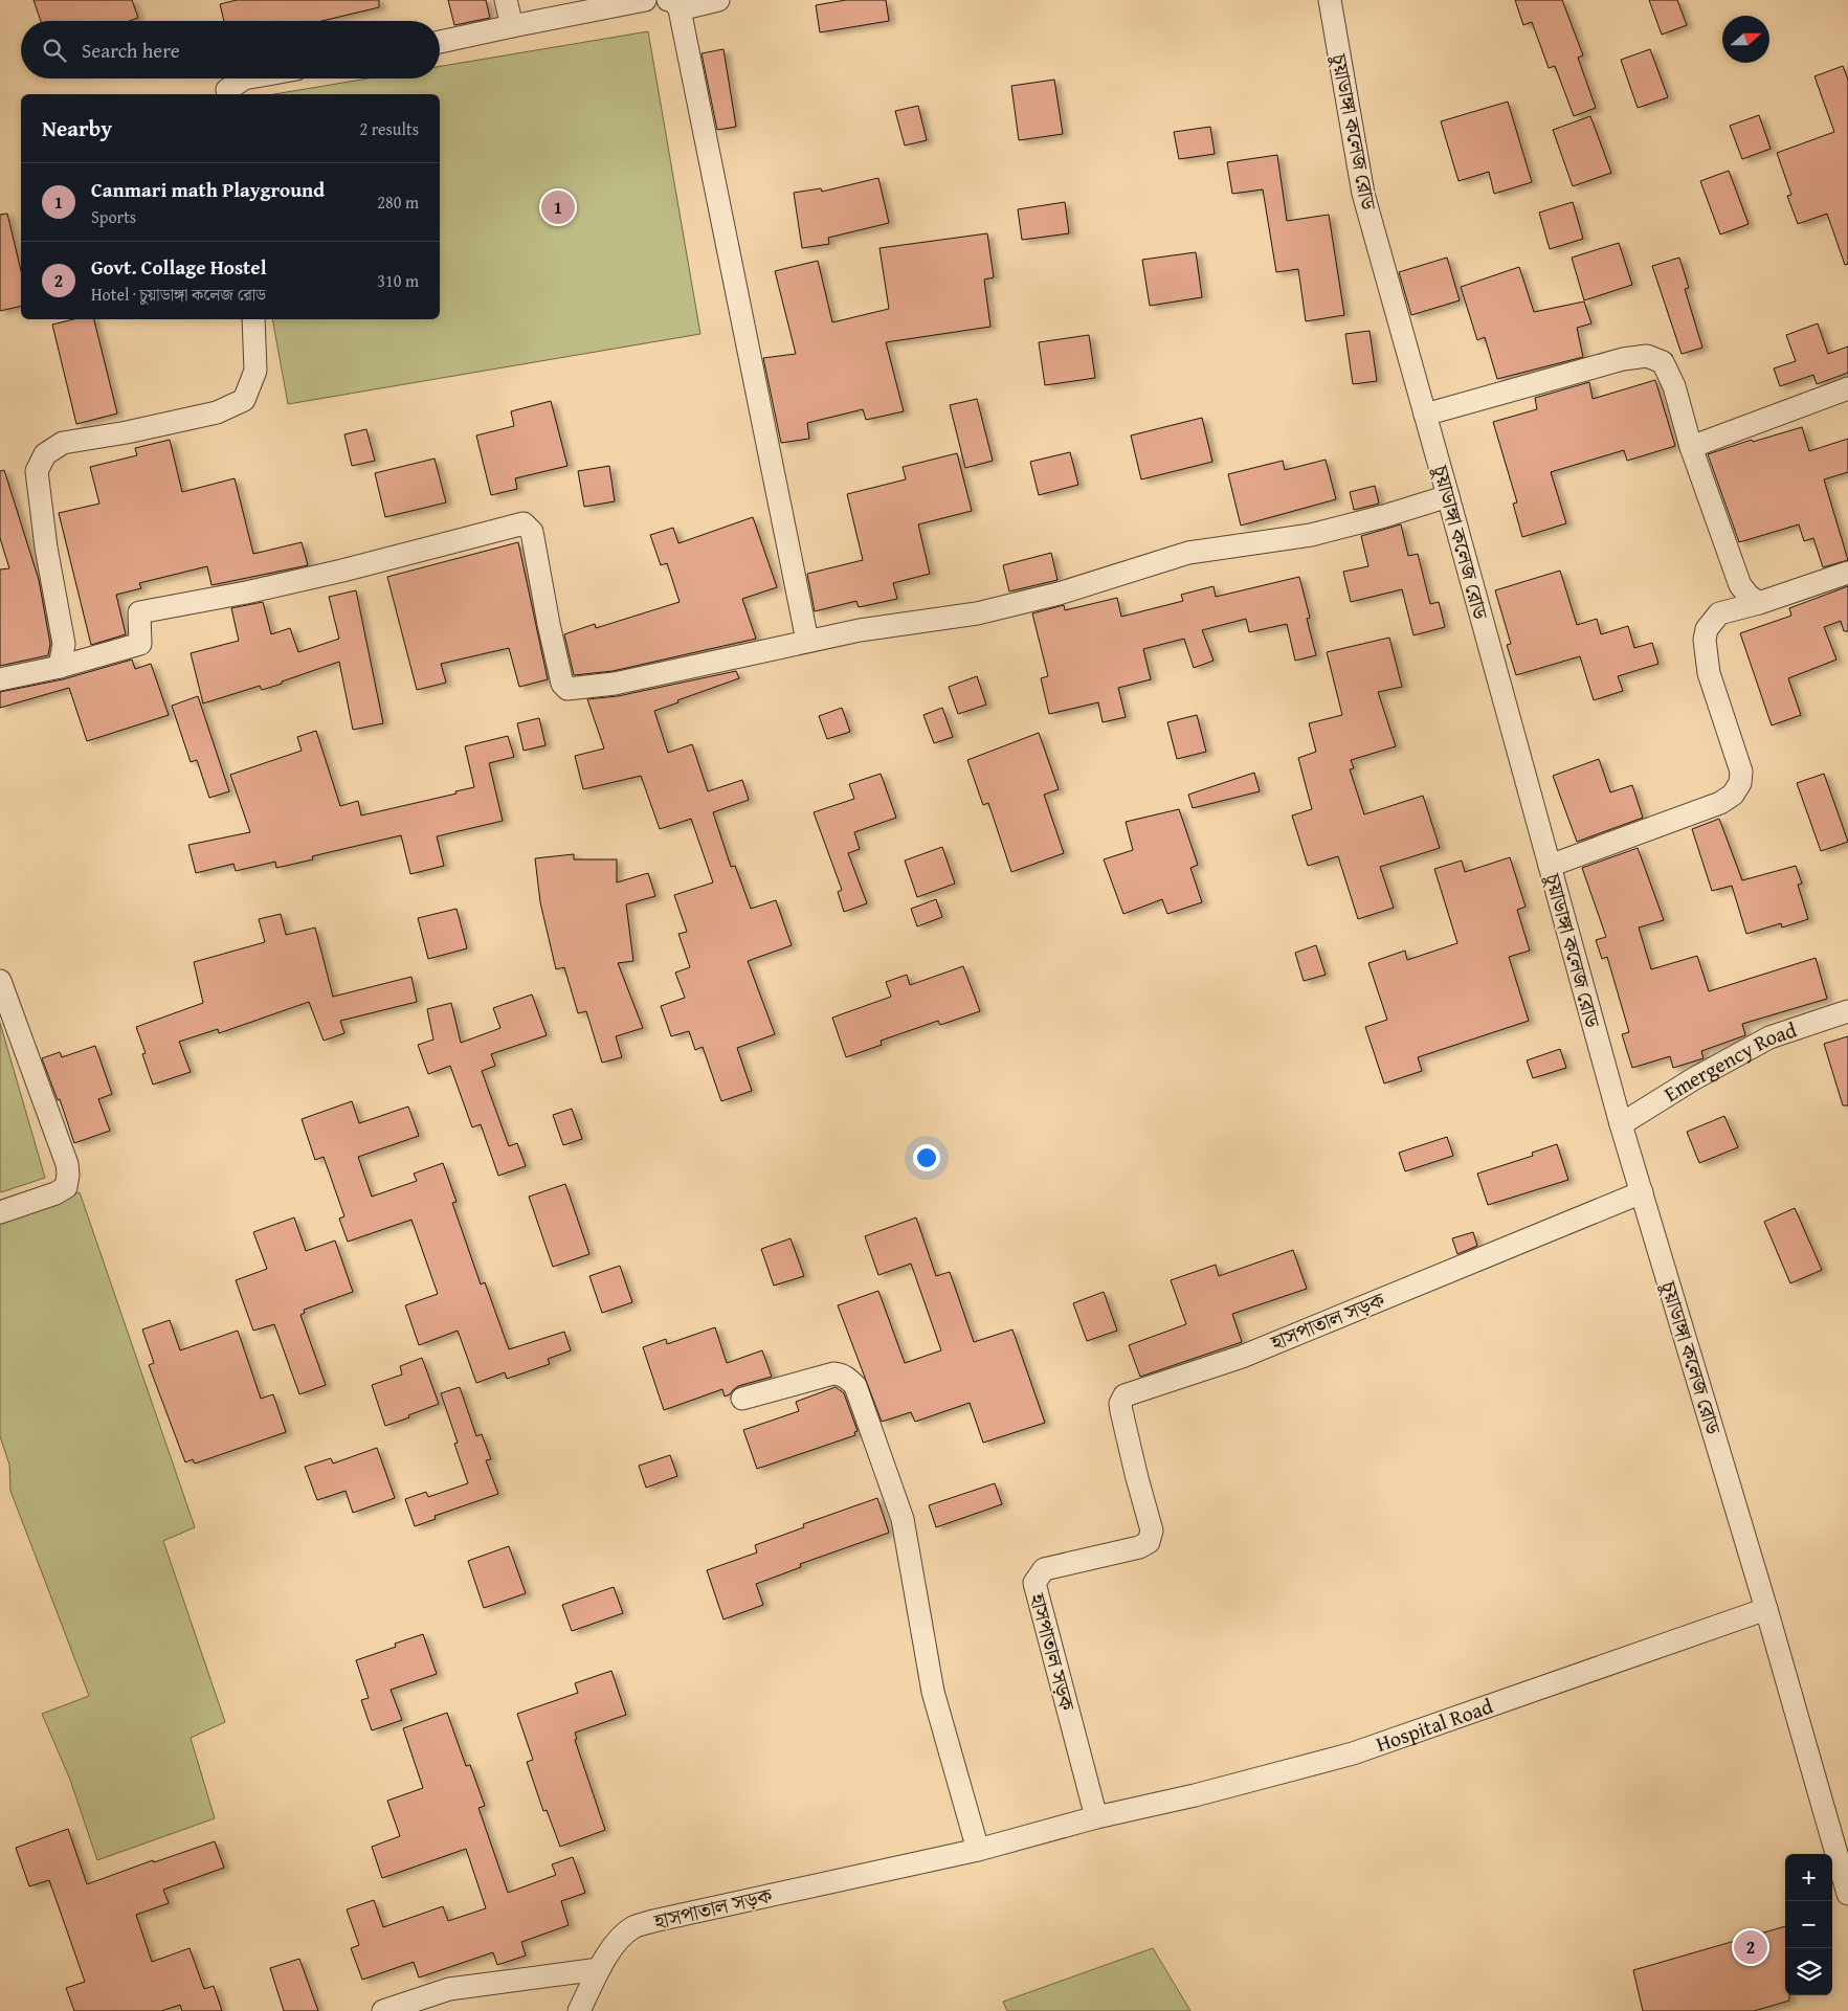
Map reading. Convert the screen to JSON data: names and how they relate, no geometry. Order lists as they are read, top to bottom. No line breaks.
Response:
{"streets":{"street":["চুয়াডাঙ্গা কলেজ রোড","Emergency Road","হাসপাতাল সড়ক","Hospital Road"]},"crossings":[["চুয়াডাঙ্গা কলেজ রোড","Emergency Road"],["চুয়াডাঙ্গা কলেজ রোড","হাসপাতাল সড়ক"],["চুয়াডাঙ্গা কলেজ রোড","Hospital Road"],["হাসপাতাল সড়ক","Hospital Road"]],"north":"right","page":{"search":"Search here","heading":["Nearby","2 results"],"list":[{"mark":"1","name":"Canmari math Playground","note":"Sports","value":"280 m"},{"mark":"2","name":"Govt. Collage Hostel","note":"Hotel · চুয়াডাঙ্গা কলেজ রোড","value":"310 m"}],"pins":["1","2"],"map_buttons":["+","−"]}}
